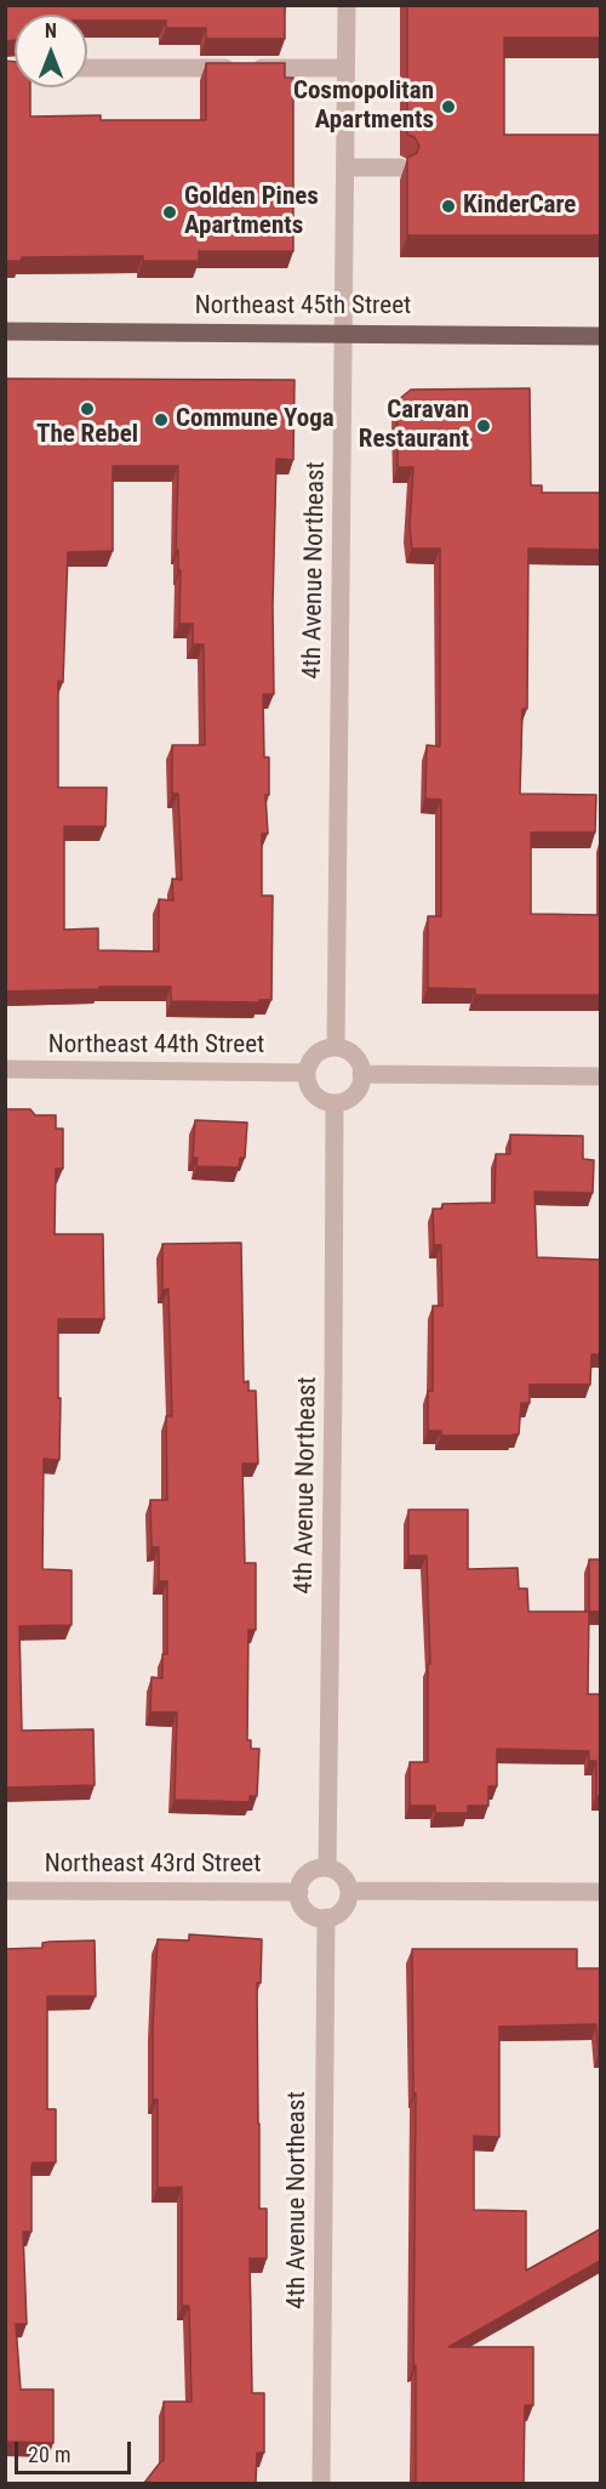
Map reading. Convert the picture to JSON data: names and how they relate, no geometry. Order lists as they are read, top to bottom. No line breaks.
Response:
{"streets":{"main road":["Northeast 45th Street"],"street":["4th Avenue Northeast","Northeast 44th Street","Northeast 43rd Street"]},"crossings":[["Northeast 45th Street","4th Avenue Northeast"],["4th Avenue Northeast","Northeast 44th Street"],["4th Avenue Northeast","Northeast 43rd Street"]],"places":["Cosmopolitan Apartments","KinderCare","Golden Pines Apartments","The Rebel","Commune Yoga","Caravan Restaurant"],"scale_bar":"20 m","north":"top"}
